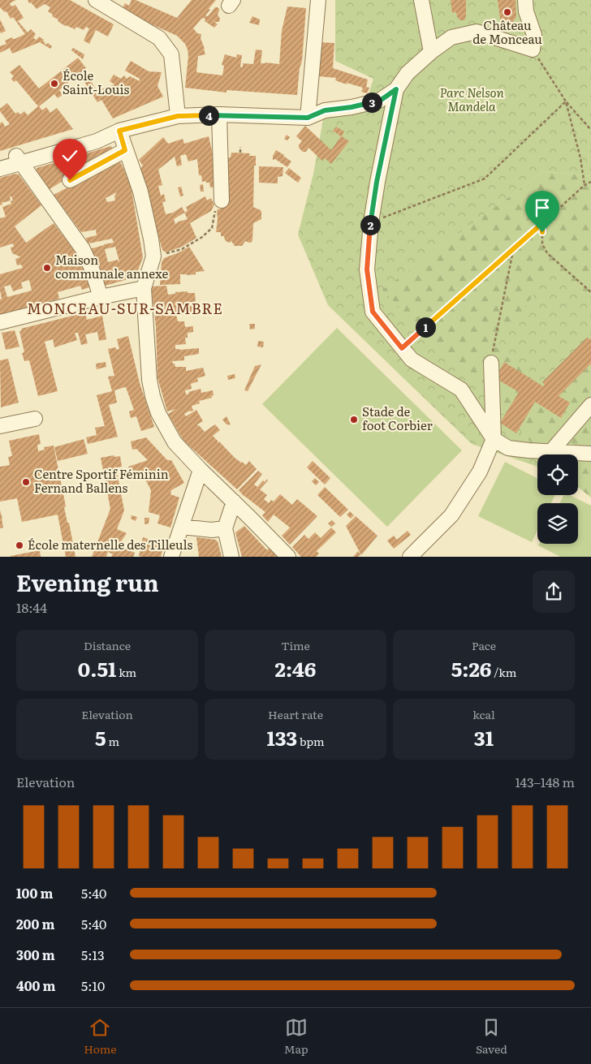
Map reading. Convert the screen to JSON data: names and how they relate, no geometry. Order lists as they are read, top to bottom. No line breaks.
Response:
{"districts":["MONCEAU-SUR-SAMBRE"],"parks":["Parc Nelson Mandela"],"places":["Château de Monceau","École Saint-Louis","Maison communale annexe","Stade de foot Corbier","Centre Sportif Féminin Fernand Ballens","École maternelle des Tilleuls"],"page":{"pins":["3","4","2","1"],"heading":["Evening run","18:44"],"stats":[["Distance","0.51 km"],["Time","2:46"],["Pace","5:26 /km"],["Elevation","5 m"],["Heart rate","133 bpm"],["kcal","31"]],"chart":["Elevation","143–148 m"],"list":[{"name":"100 m","note":"5:40"},{"name":"200 m","note":"5:40"},{"name":"300 m","note":"5:13"},{"name":"400 m","note":"5:10"}],"tabs":["Home","Map","Saved"]}}
